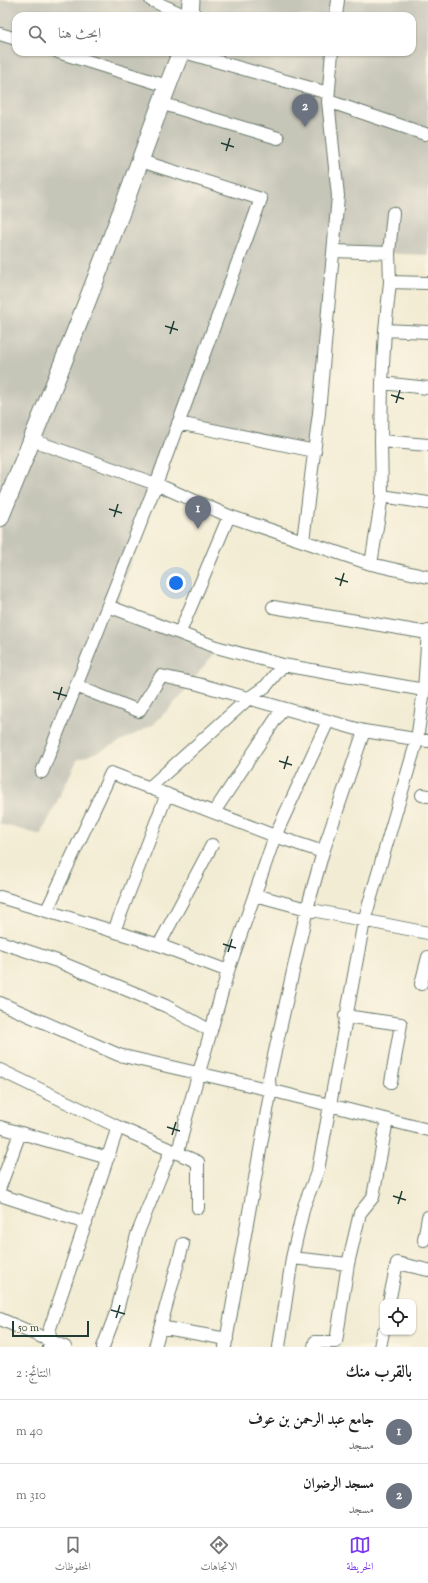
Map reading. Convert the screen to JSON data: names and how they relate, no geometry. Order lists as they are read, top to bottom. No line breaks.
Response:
{"scale_bar":"50 m","page":{"search":"ابحث هنا","pins":["2","1"],"scale":"50 m","heading":["بالقرب منك","النتائج: 2"],"list":[{"mark":"1","name":"جامع عبد الرحمن بن عوف","note":"مسجد","value":"40 m"},{"mark":"2","name":"مسجد الرضوان","note":"مسجد","value":"310 m"}],"nav":["الخريطة","الاتجاهات","المحفوظات"]}}
